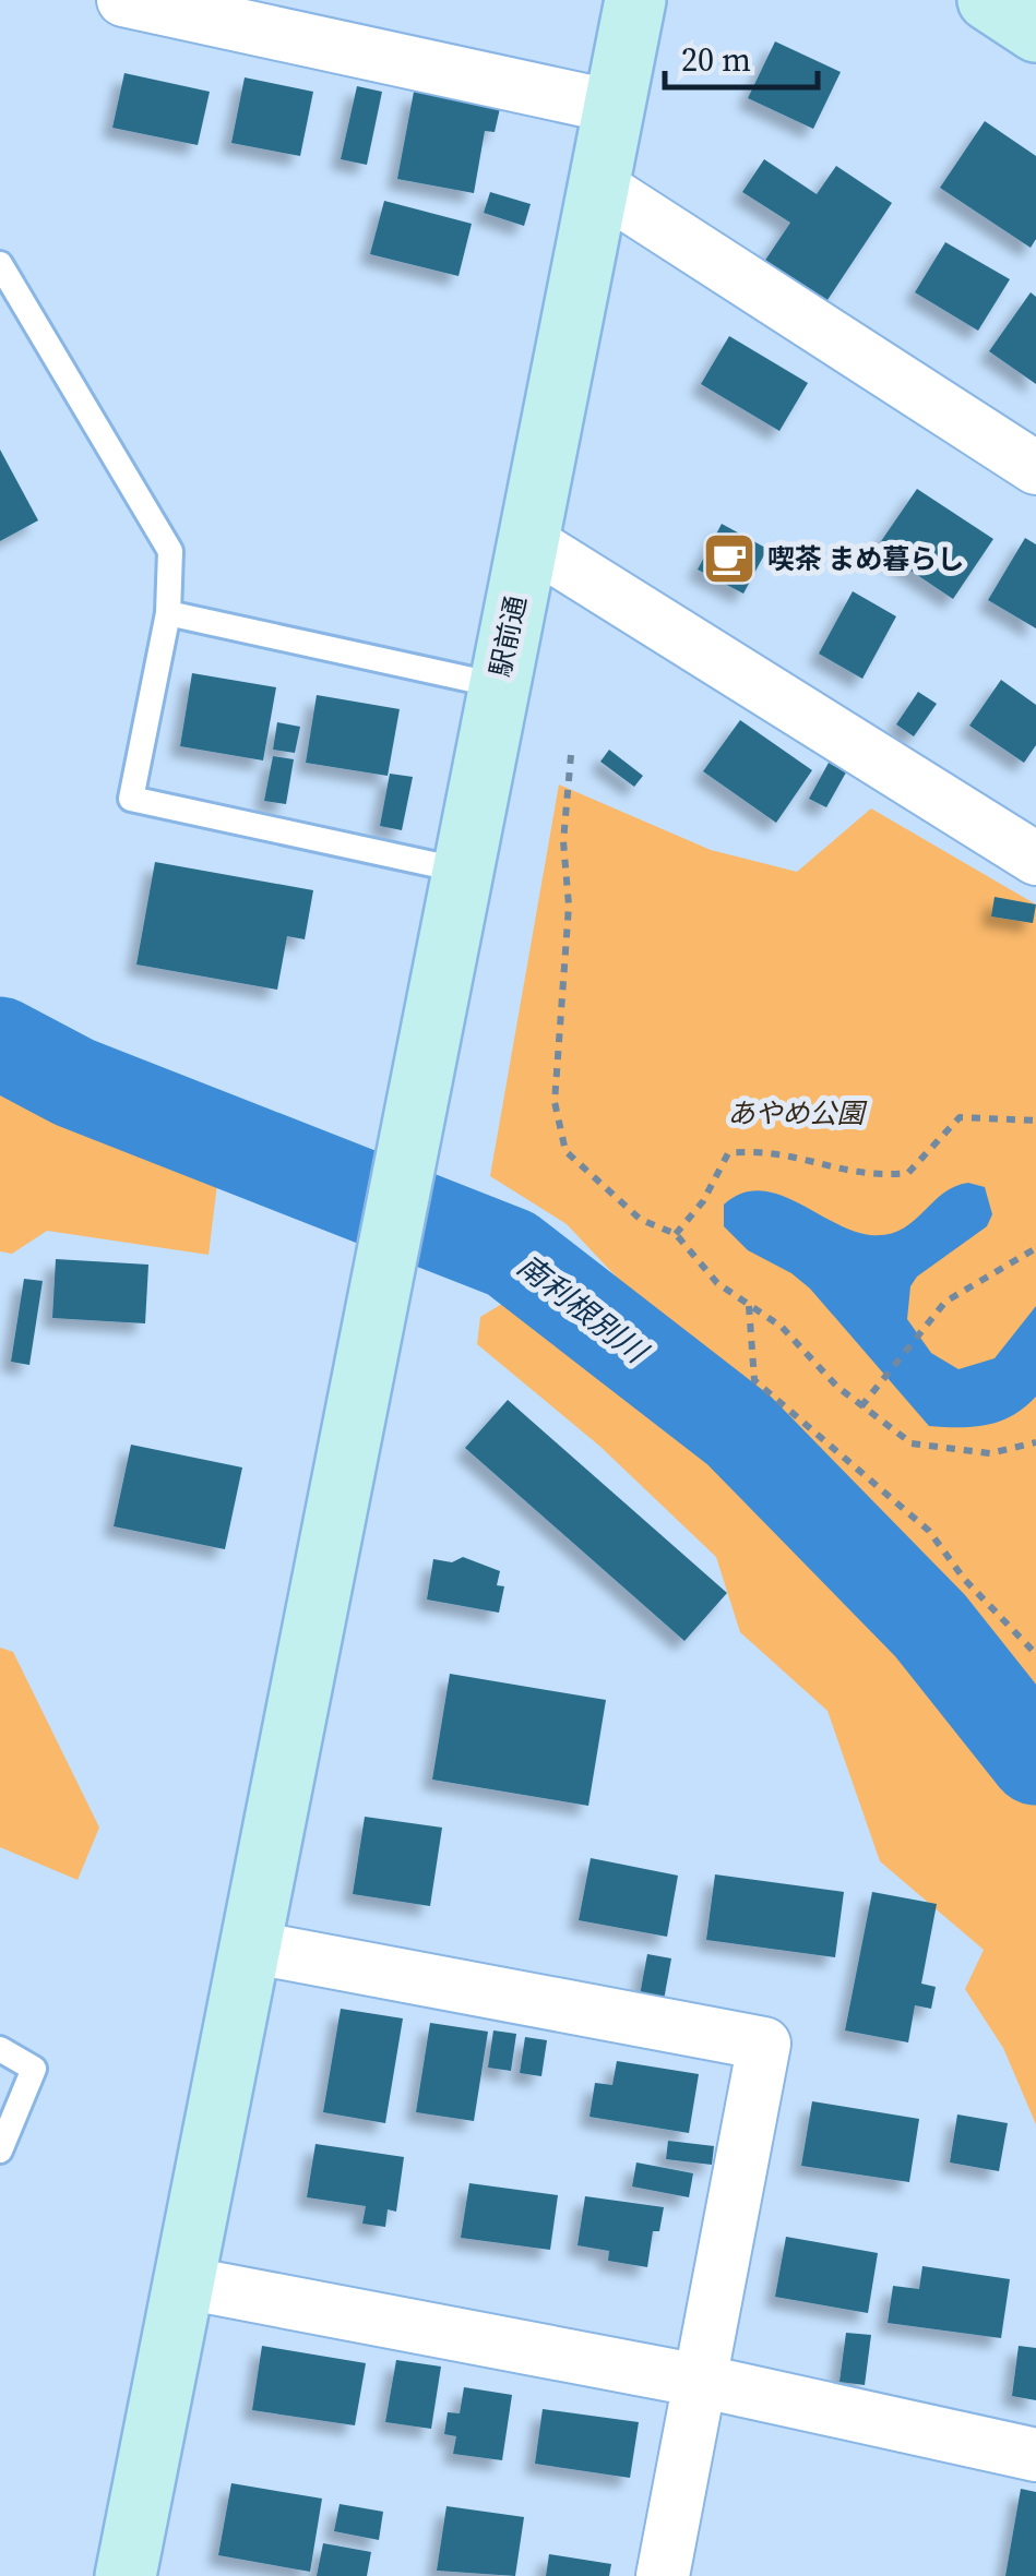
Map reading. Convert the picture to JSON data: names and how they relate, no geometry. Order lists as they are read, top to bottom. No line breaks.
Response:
{"streets":{"street":["駅前通"]},"water":["南利根別川"],"parks":["あやめ公園"],"places":{"cafe":["喫茶 まめ暮らし"]},"scale_bar":"20 m"}
